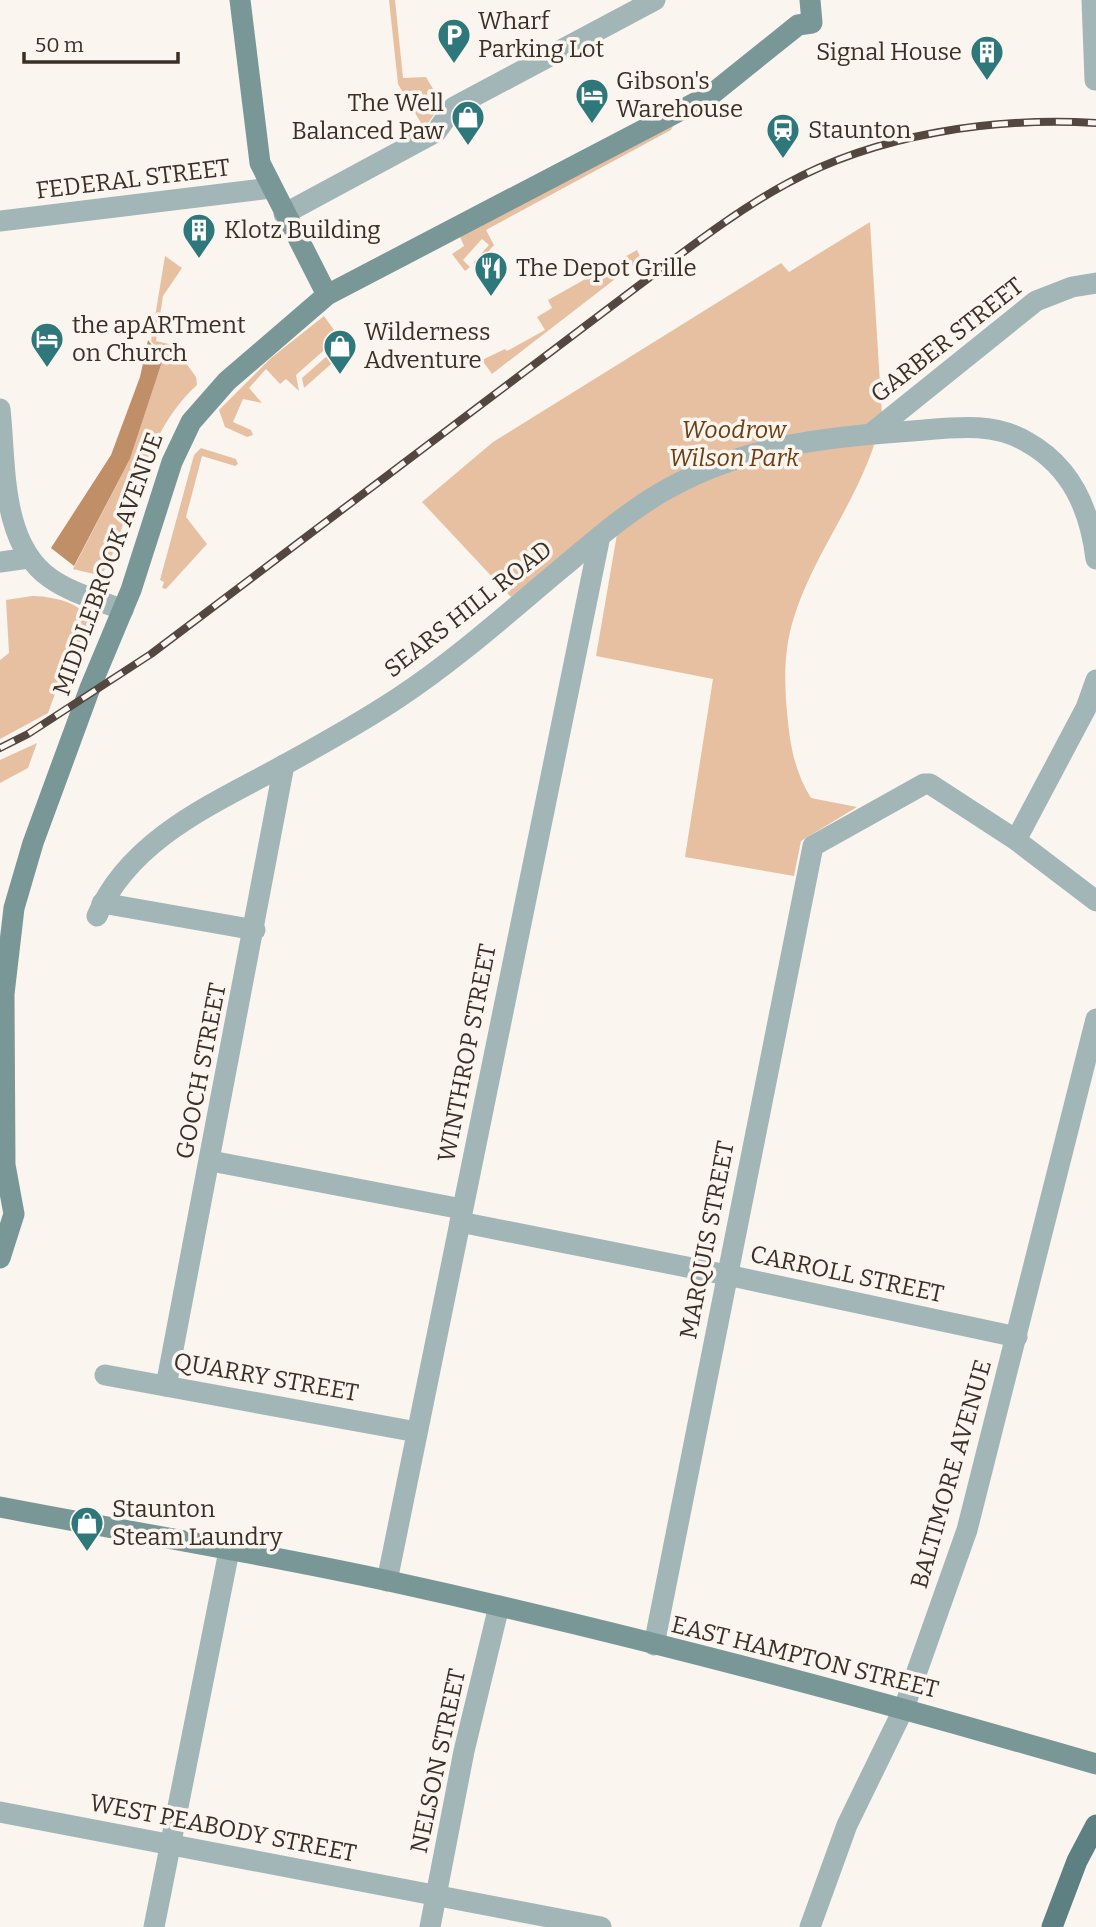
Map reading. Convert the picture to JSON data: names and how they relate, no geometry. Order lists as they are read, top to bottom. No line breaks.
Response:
{"streets":{"street":["FEDERAL STREET","GARBER STREET","MIDDLEBROOK AVENUE","SEARS HILL ROAD","WINTHROP STREET","GOOCH STREET","MARQUIS STREET","CARROLL STREET","QUARRY STREET","BALTIMORE AVENUE","EAST HAMPTON STREET","NELSON STREET","WEST PEABODY STREET"]},"crossings":[["GARBER STREET","SEARS HILL ROAD"],["SEARS HILL ROAD","WINTHROP STREET"],["SEARS HILL ROAD","GOOCH STREET"],["WINTHROP STREET","CARROLL STREET"],["WINTHROP STREET","QUARRY STREET"],["WINTHROP STREET","EAST HAMPTON STREET"],["GOOCH STREET","CARROLL STREET"],["GOOCH STREET","QUARRY STREET"],["MARQUIS STREET","CARROLL STREET"],["MARQUIS STREET","EAST HAMPTON STREET"],["CARROLL STREET","BALTIMORE AVENUE"],["BALTIMORE AVENUE","EAST HAMPTON STREET"],["EAST HAMPTON STREET","NELSON STREET"],["NELSON STREET","WEST PEABODY STREET"]],"parks":["Woodrow Wilson Park"],"places":{"parking":["Wharf Parking Lot"],"building":["Signal House","Klotz Building"],"hotel":["Gibson's Warehouse","the apARTment on Church"],"shop":["The Well Balanced Paw","Wilderness Adventure","Staunton Steam Laundry"],"station":["Staunton"],"restaurant":["The Depot Grille"]},"scale_bar":"50 m"}
